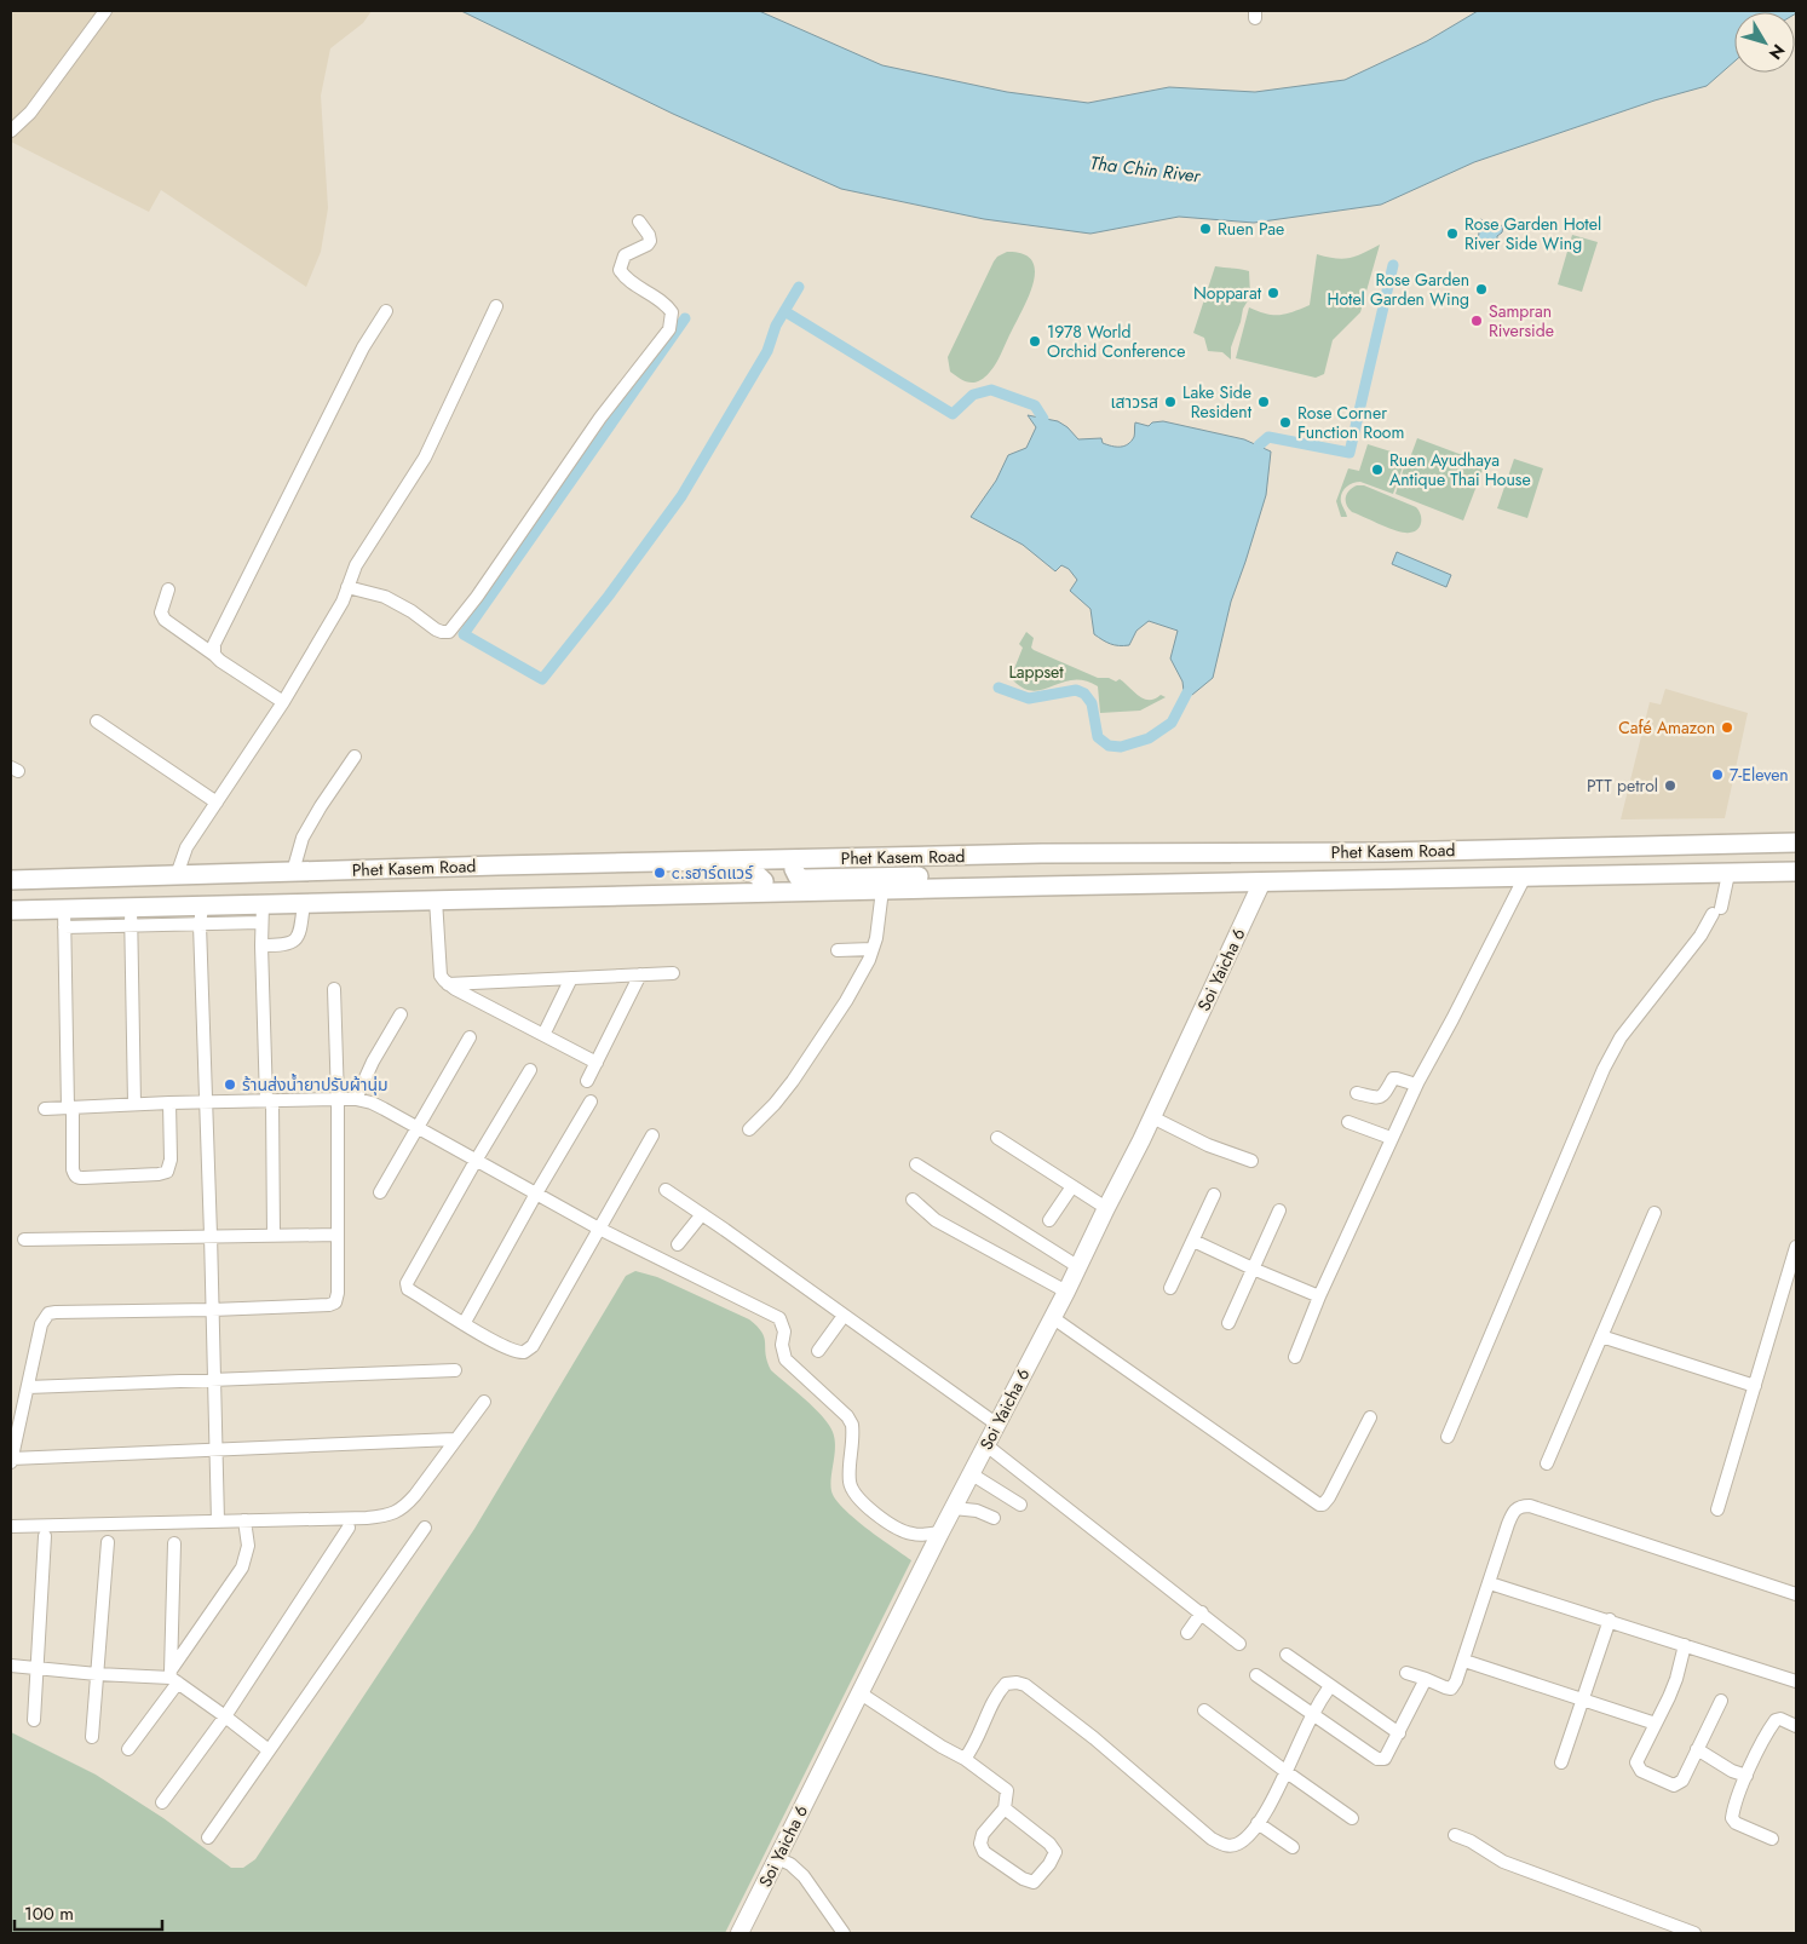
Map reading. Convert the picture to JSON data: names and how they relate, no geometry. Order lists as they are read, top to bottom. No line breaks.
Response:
{"streets":{"main road":["Phet Kasem Road"],"street":["Soi Yaicha 6"]},"crossings":[["Phet Kasem Road","Soi Yaicha 6"]],"water":["Tha Chin River"],"parks":["Lappset"],"places":["Ruen Pae","Rose Garden Hotel River Side Wing","Rose Garden Hotel Garden Wing","Nopparat","Sampran Riverside","1978 World Orchid Conference","เสาวรส","Lake Side Resident","Rose Corner Function Room","Ruen Ayudhaya Antique Thai House","Café Amazon","7-Eleven","PTT petrol","c.sฮาร์ดแวร์","ร้านส่งน้ำยาปรับผ้านุ่ม"],"scale_bar":"100 m","north":"bottom right"}
